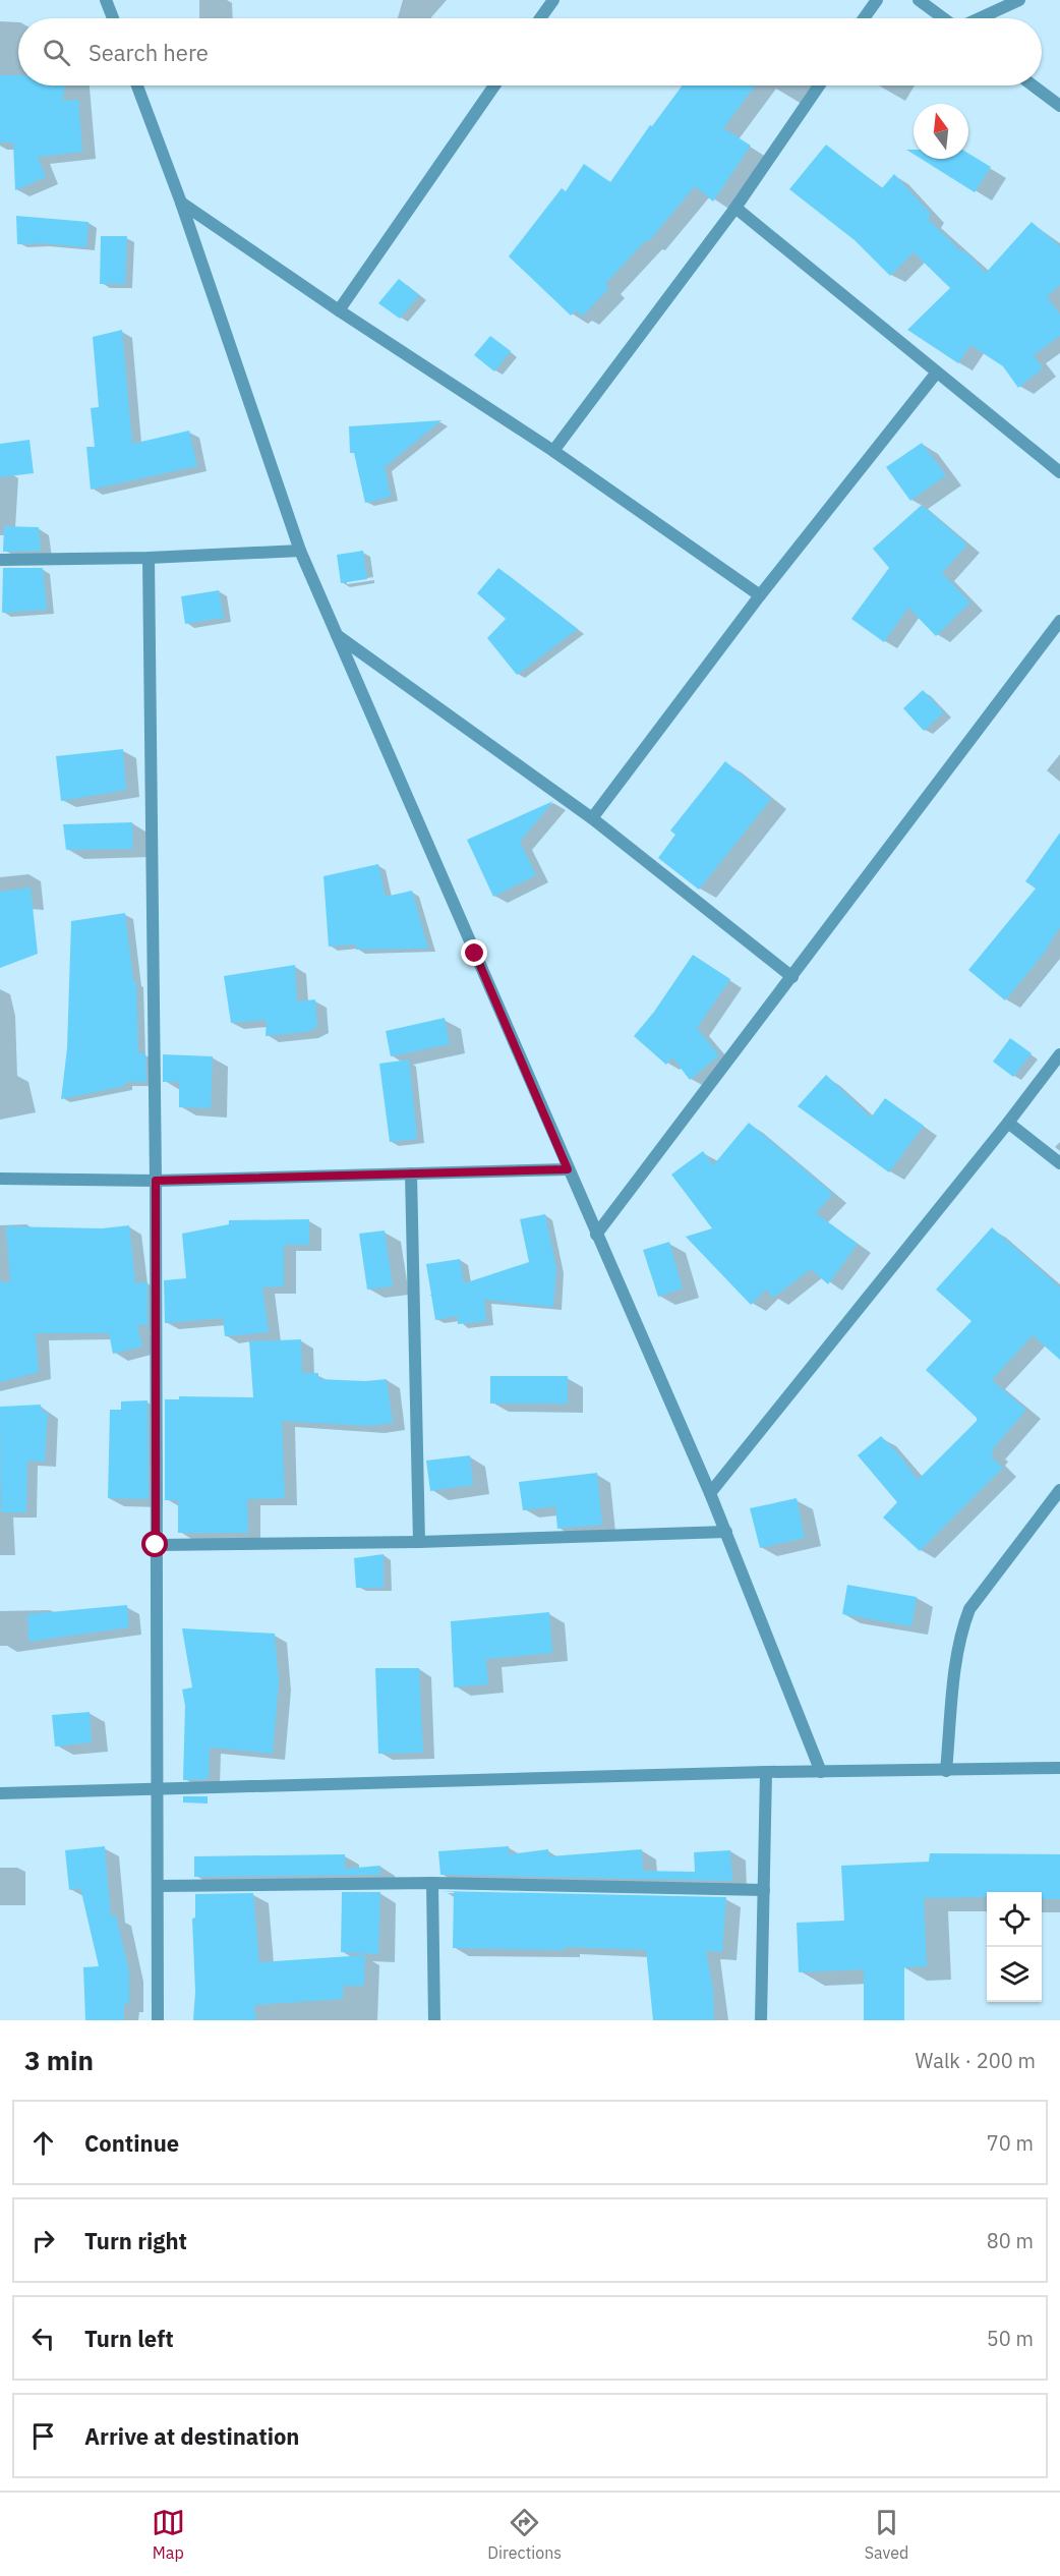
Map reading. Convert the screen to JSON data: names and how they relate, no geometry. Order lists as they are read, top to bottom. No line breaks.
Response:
{"north":"top","page":{"search":"Search here","heading":["3 min","Walk · 200 m"],"list":[["Continue","70 m"],["Turn right","80 m"],["Turn left","50 m"],"Arrive at destination"],"nav":["Map","Directions","Saved"]}}
